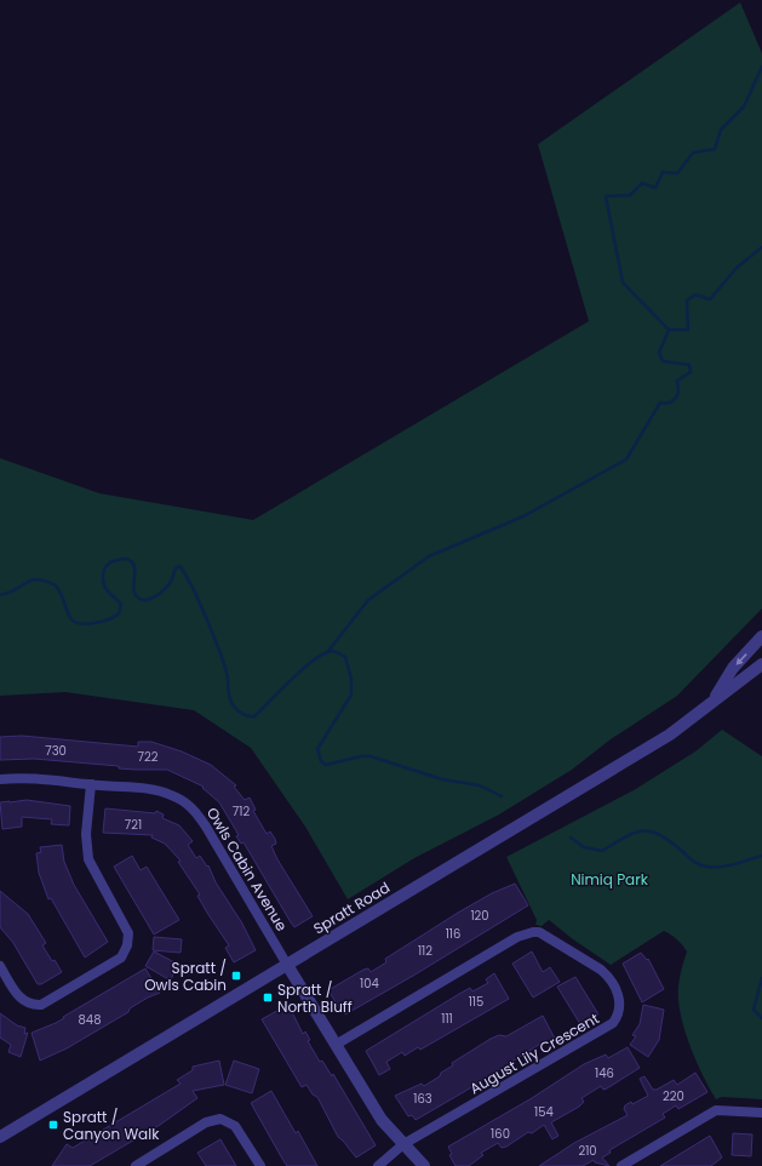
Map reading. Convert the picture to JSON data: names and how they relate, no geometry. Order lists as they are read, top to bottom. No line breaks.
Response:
{"streets":{"street":["Owls Cabin Avenue","Spratt Road","August Lily Crescent"]},"crossings":[["Owls Cabin Avenue","Spratt Road"]],"parks":["Nimiq Park"],"places":{"transit":["Spratt / Owls Cabin","Spratt / North Bluff","Spratt / Canyon Walk"]},"house_numbers":["730","722","712","721","120","116","112","104","115","111","848","146","220","163","154","160","210"]}
